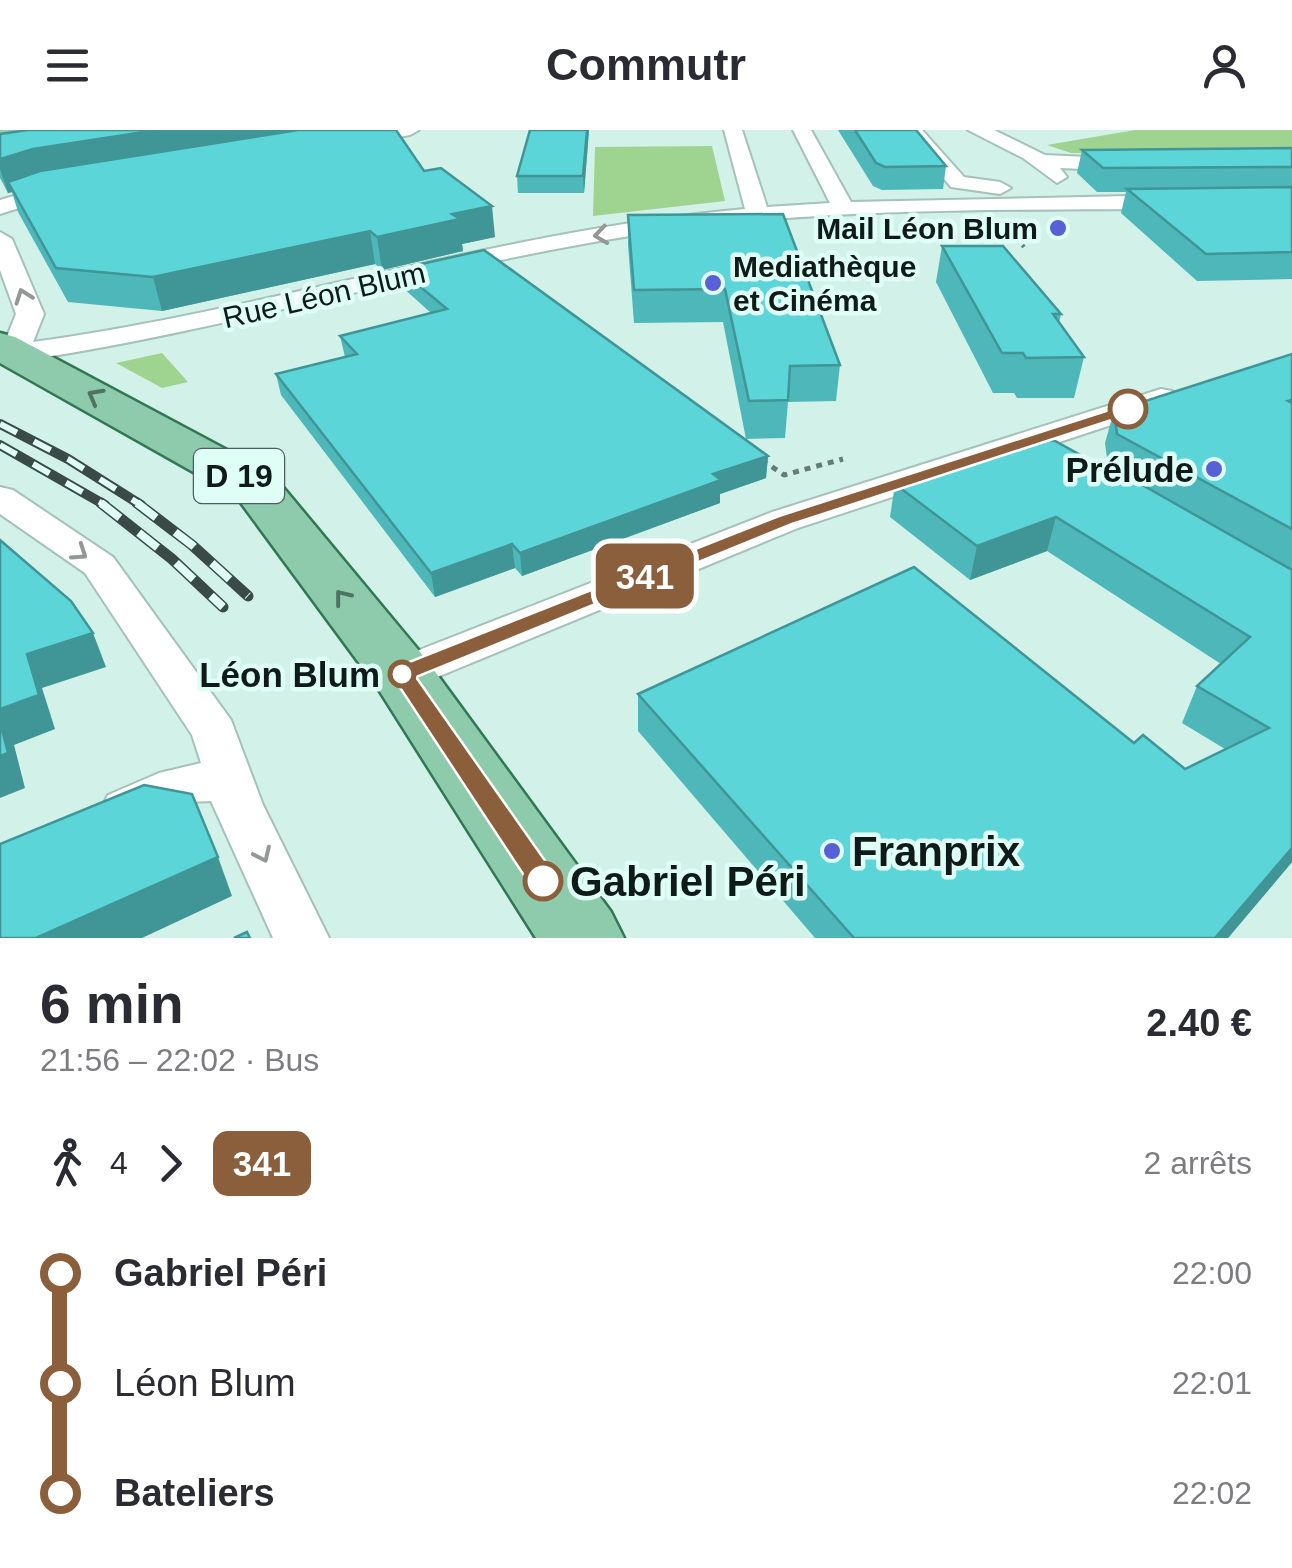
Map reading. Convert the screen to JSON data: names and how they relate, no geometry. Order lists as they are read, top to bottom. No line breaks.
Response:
{"streets":{"main road":["D 19"],"street":["Rue Léon Blum"]},"crossings":[["Rue Léon Blum","D 19"]],"places":["Mail Léon Blum","Mediathèque et Cinéma","Prélude","Léon Blum","Franprix","Gabriel Péri"],"lines":["bus line 341"],"page":{"header":"Commutr","on_map":"341","heading":["6 min","21:56 – 22:02 · Bus","2.40 €"],"legs":["4","341","2 arrêts"],"list":[{"name":"Gabriel Péri","value":"22:00"},{"name":"Léon Blum","value":"22:01"},{"name":"Bateliers","value":"22:02"}]}}
